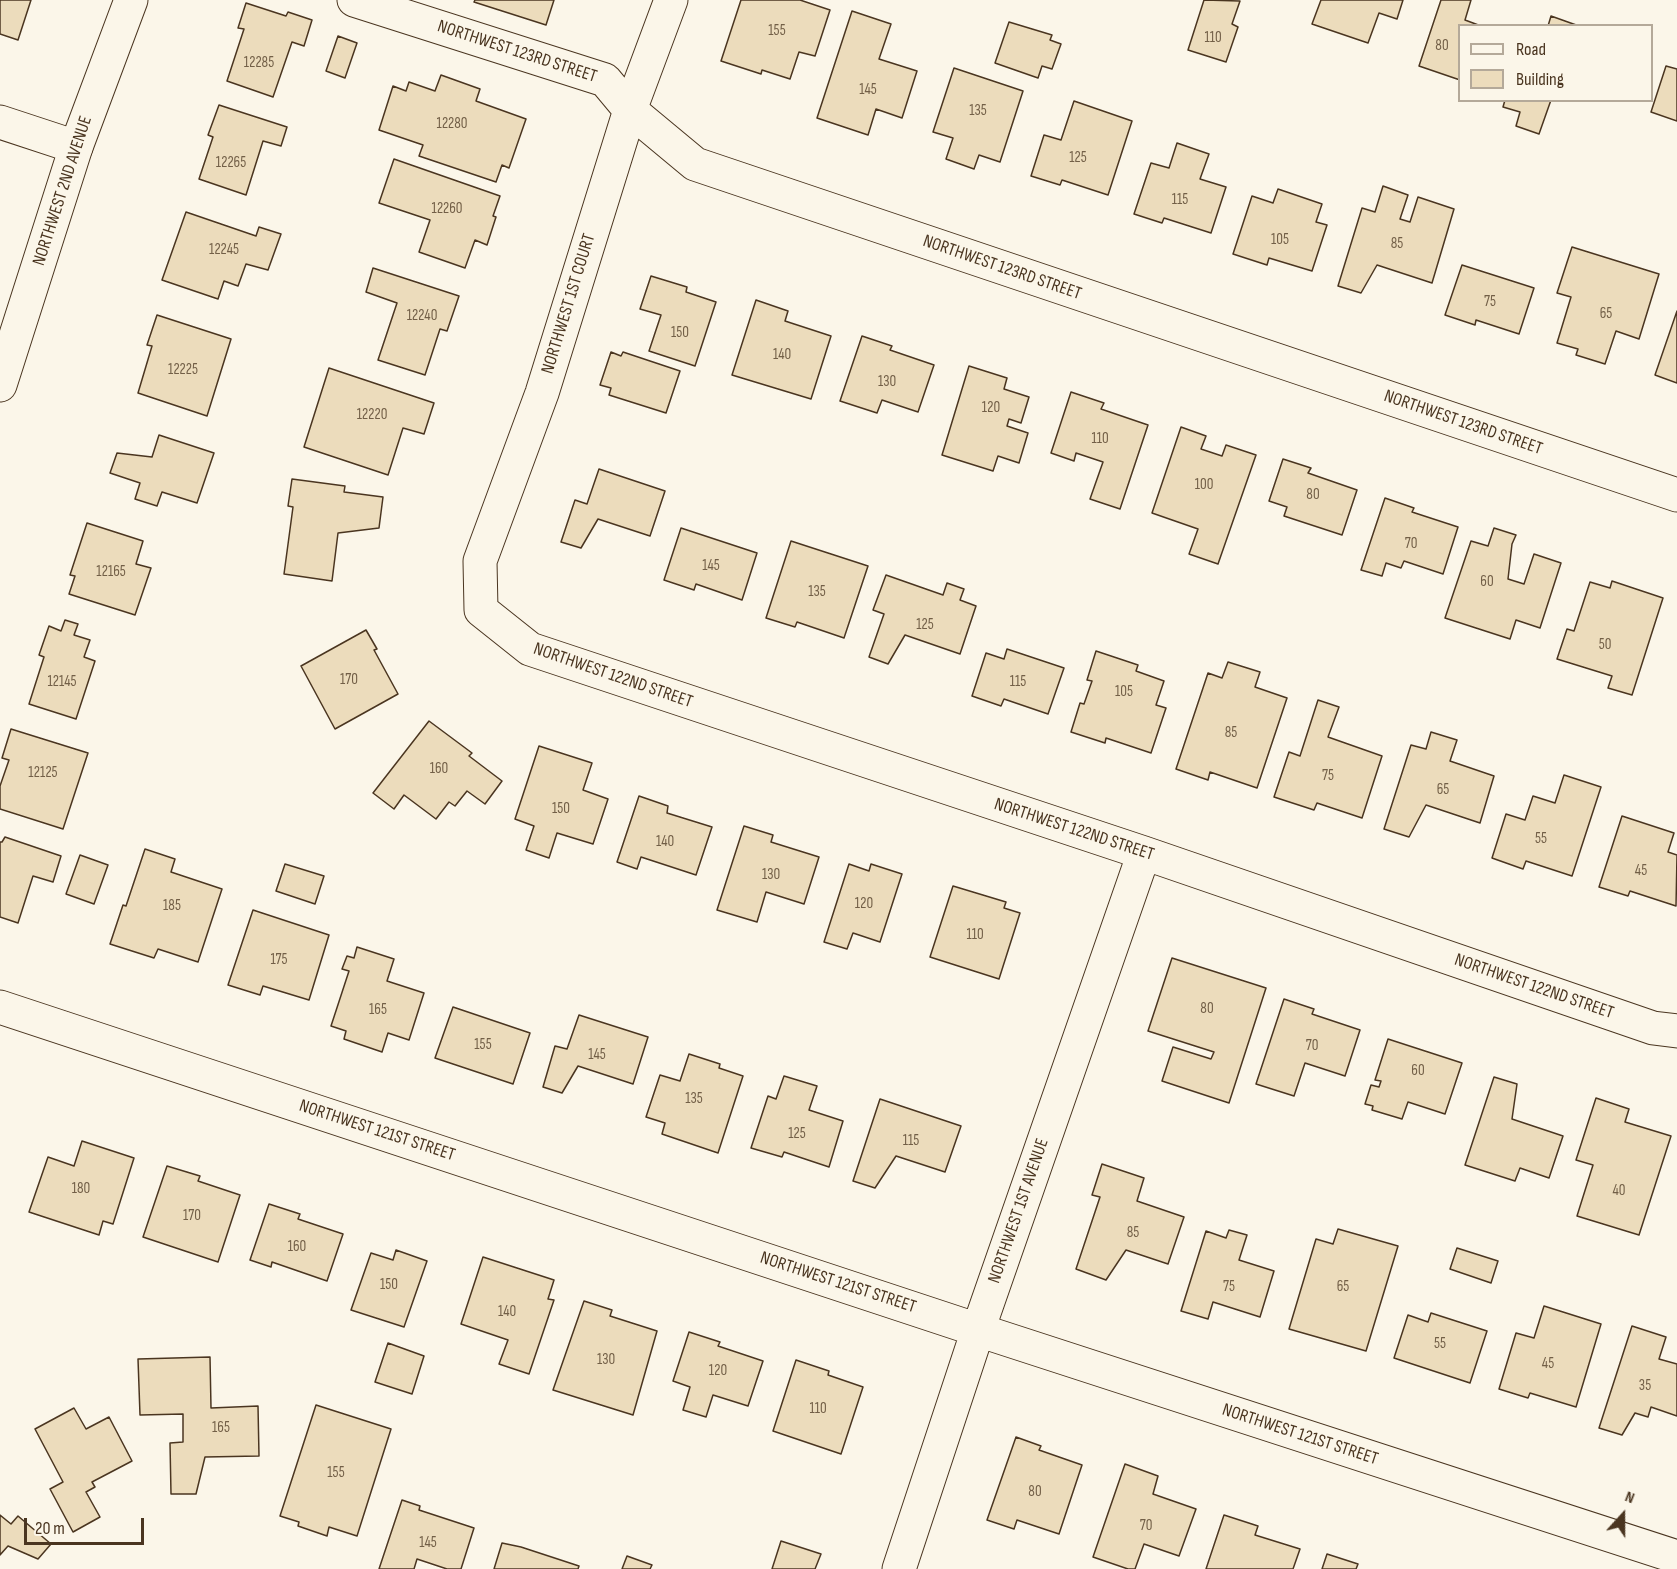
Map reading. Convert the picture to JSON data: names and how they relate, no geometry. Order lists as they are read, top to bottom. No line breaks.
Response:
{"streets":{"street":["NORTHWEST 123RD STREET","NORTHWEST 2ND AVENUE","NORTHWEST 1ST COURT","NORTHWEST 122ND STREET","NORTHWEST 121ST STREET","NORTHWEST 1ST AVENUE"]},"crossings":[["NORTHWEST 123RD STREET","NORTHWEST 1ST COURT"],["NORTHWEST 1ST COURT","NORTHWEST 122ND STREET"],["NORTHWEST 122ND STREET","NORTHWEST 1ST AVENUE"],["NORTHWEST 121ST STREET","NORTHWEST 1ST AVENUE"]],"house_numbers":["155","110","80","12285","145","135","12280","125","12265","115","12260","105","85","12245","75","65","12240","150","140","12225","130","120","12220","110","100","80","70","145","12165","60","135","125","50","170","12145","115","105","85","160","12125","75","65","150","55","140","45","130","120","185","110","175","80","165","155","70","145","60","135","125","115","180","40","170","85","160","150","75","65","140","55","130","45","120","35","110","165","155","80","70","145"],"legend":["Road","Building"],"scale_bar":"20 m","north":"top"}
